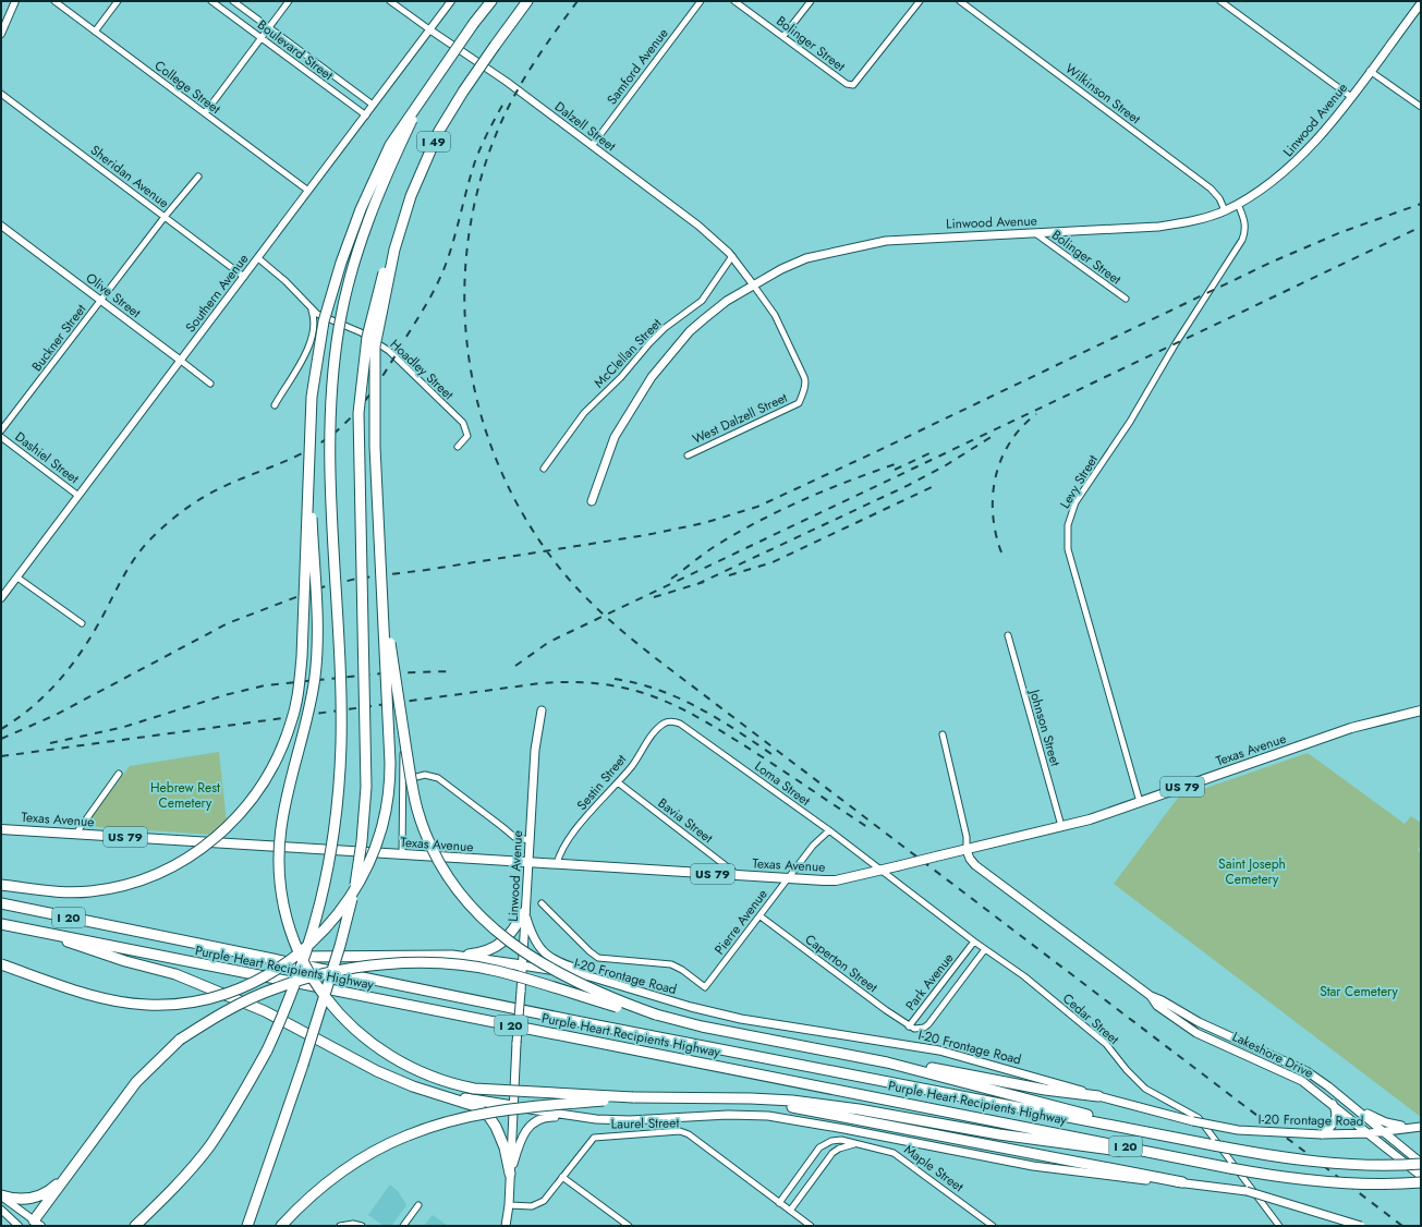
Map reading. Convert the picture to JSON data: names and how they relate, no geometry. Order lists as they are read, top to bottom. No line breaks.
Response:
{"streets":{"highway":["I 49","I 20","Purple Heart Recipients Highway"],"main road":["Linwood Avenue","Texas Avenue","US 79","I-20 Frontage Road","Lakeshore Drive"],"street":["Bolinger Street","Boulevard Street","Samford Avenue","College Street","Wilkinson Street","Dalzell Street","Sheridan Avenue","Southern Avenue","Olive Street","Buckner Street","McClellan Street","Hoadley Street","West Dalzell Street","Dashiel Street","Levy Street","Johnson Street","Sestin Street","Loma Street","Bavia Street","Pierre Avenue","Caperton Street","Park Avenue","Cedar Street","Laurel Street","Maple Street"]},"crossings":[["Bolinger Street","Linwood Avenue"],["Boulevard Street","Southern Avenue"],["Samford Avenue","Dalzell Street"],["College Street","Southern Avenue"],["Wilkinson Street","Linwood Avenue"],["Linwood Avenue","Dalzell Street"],["Linwood Avenue","West Dalzell Street"],["Linwood Avenue","Levy Street"],["Linwood Avenue","Texas Avenue"],["Linwood Avenue","I-20 Frontage Road"],["Dalzell Street","Southern Avenue"],["Dalzell Street","McClellan Street"],["Dalzell Street","West Dalzell Street"],["Sheridan Avenue","Southern Avenue"],["Sheridan Avenue","Buckner Street"],["Southern Avenue","Olive Street"],["Southern Avenue","Hoadley Street"],["Southern Avenue","Dashiel Street"],["Olive Street","Buckner Street"],["Levy Street","Texas Avenue"],["Johnson Street","Texas Avenue"],["Texas Avenue","Sestin Street"],["Texas Avenue","Loma Street"],["Texas Avenue","Bavia Street"],["Texas Avenue","Pierre Avenue"],["Texas Avenue","Cedar Street"],["Texas Avenue","Lakeshore Drive"],["Sestin Street","Loma Street"],["Sestin Street","Bavia Street"],["Loma Street","Pierre Avenue"],["Loma Street","Cedar Street"],["Pierre Avenue","Caperton Street"],["Caperton Street","Park Avenue"],["Purple Heart Recipients Highway","Lakeshore Drive"],["I-20 Frontage Road","Lakeshore Drive"],["Park Avenue","Cedar Street"]],"parks":["Hebrew Rest Cemetery","Saint Joseph Cemetery","Star Cemetery"]}
